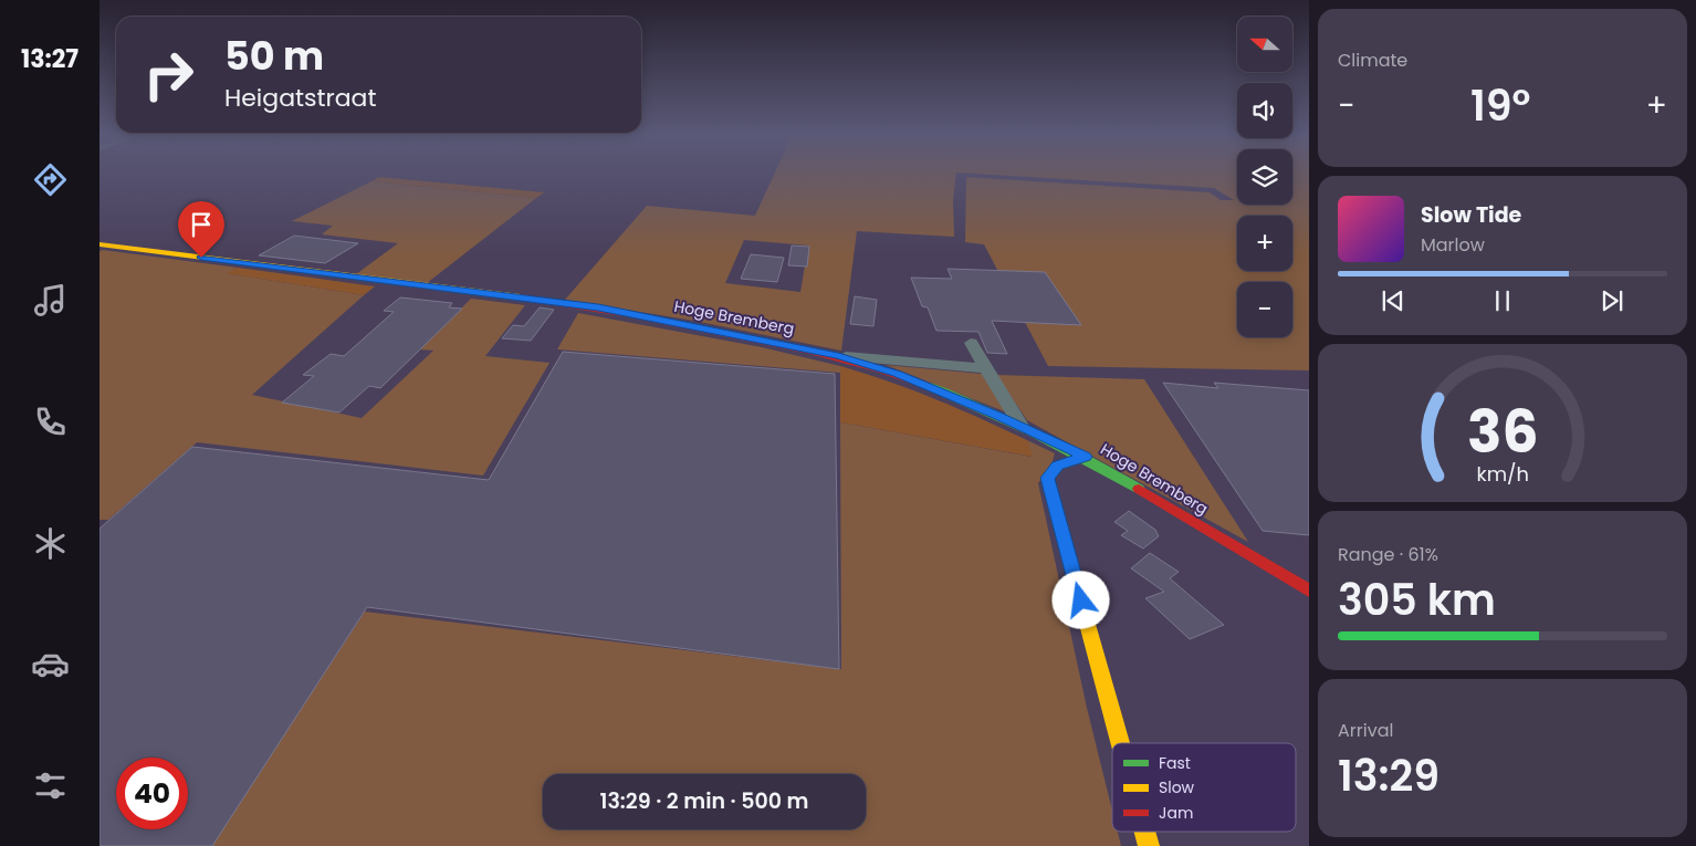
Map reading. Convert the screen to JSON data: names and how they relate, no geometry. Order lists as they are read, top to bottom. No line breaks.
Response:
{"streets":{"street":["Hoge Bremberg"]},"legend":["Fast","Slow","Jam"],"north":"left","page":{"tabs":"13:27","tile":["Climate",["Range · 61%","305 km"],["Arrival","13:29"]],"map_buttons":["+","−"],"turn":["50 m","Heigatstraat"],"heat":["−","19°","+"],"song":["Slow Tide","Marlow"],"limit":"40","trip":"13:29 · 2 min · 500 m","gauge":["36","km/h"]}}
